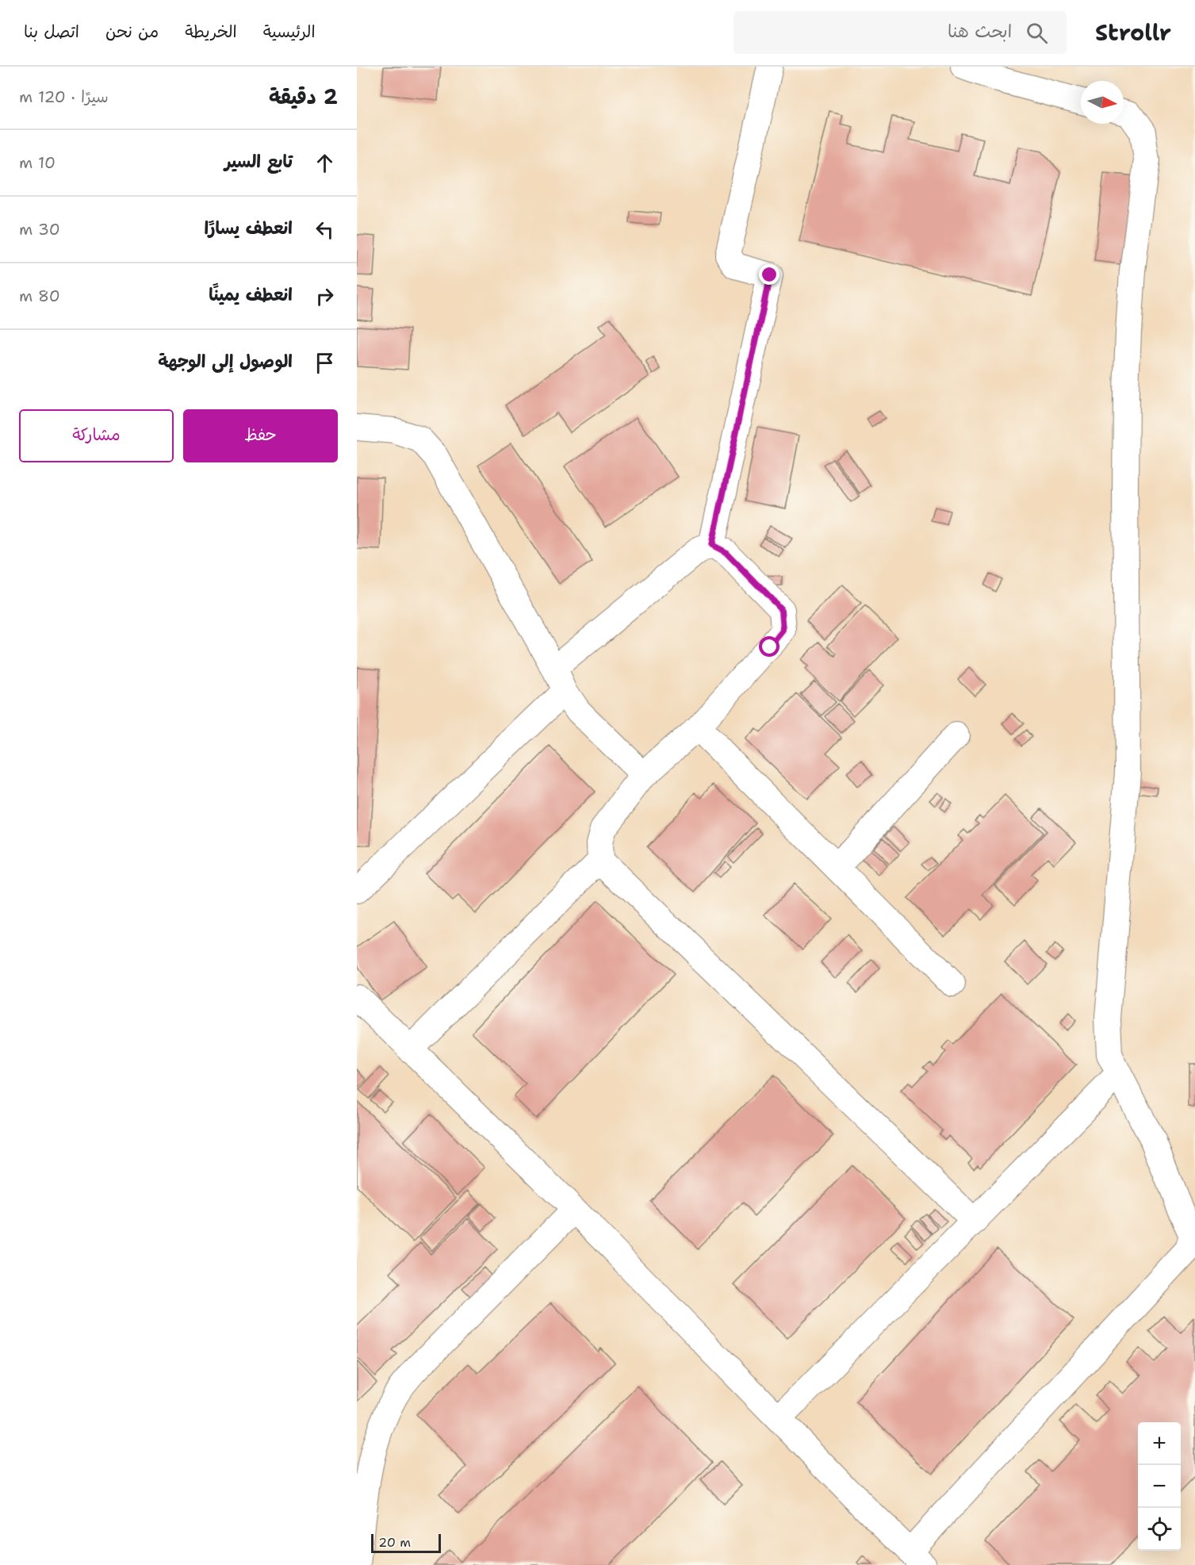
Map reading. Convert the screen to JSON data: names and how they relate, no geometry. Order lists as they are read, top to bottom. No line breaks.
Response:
{"scale_bar":"20 m","north":"right","page":{"header":"Strollr","search":"ابحث هنا","nav":["الرئيسية","الخريطة","من نحن","اتصل بنا"],"heading":["2 دقيقة","سيرًا · 120 m"],"list":[["تابع السير","10 m"],["انعطف يسارًا","30 m"],["انعطف يمينًا","80 m"],"الوصول إلى الوجهة"],"buttons":["حفظ","مشاركة"],"map_buttons":["+","−"],"scale":"20 m"}}
